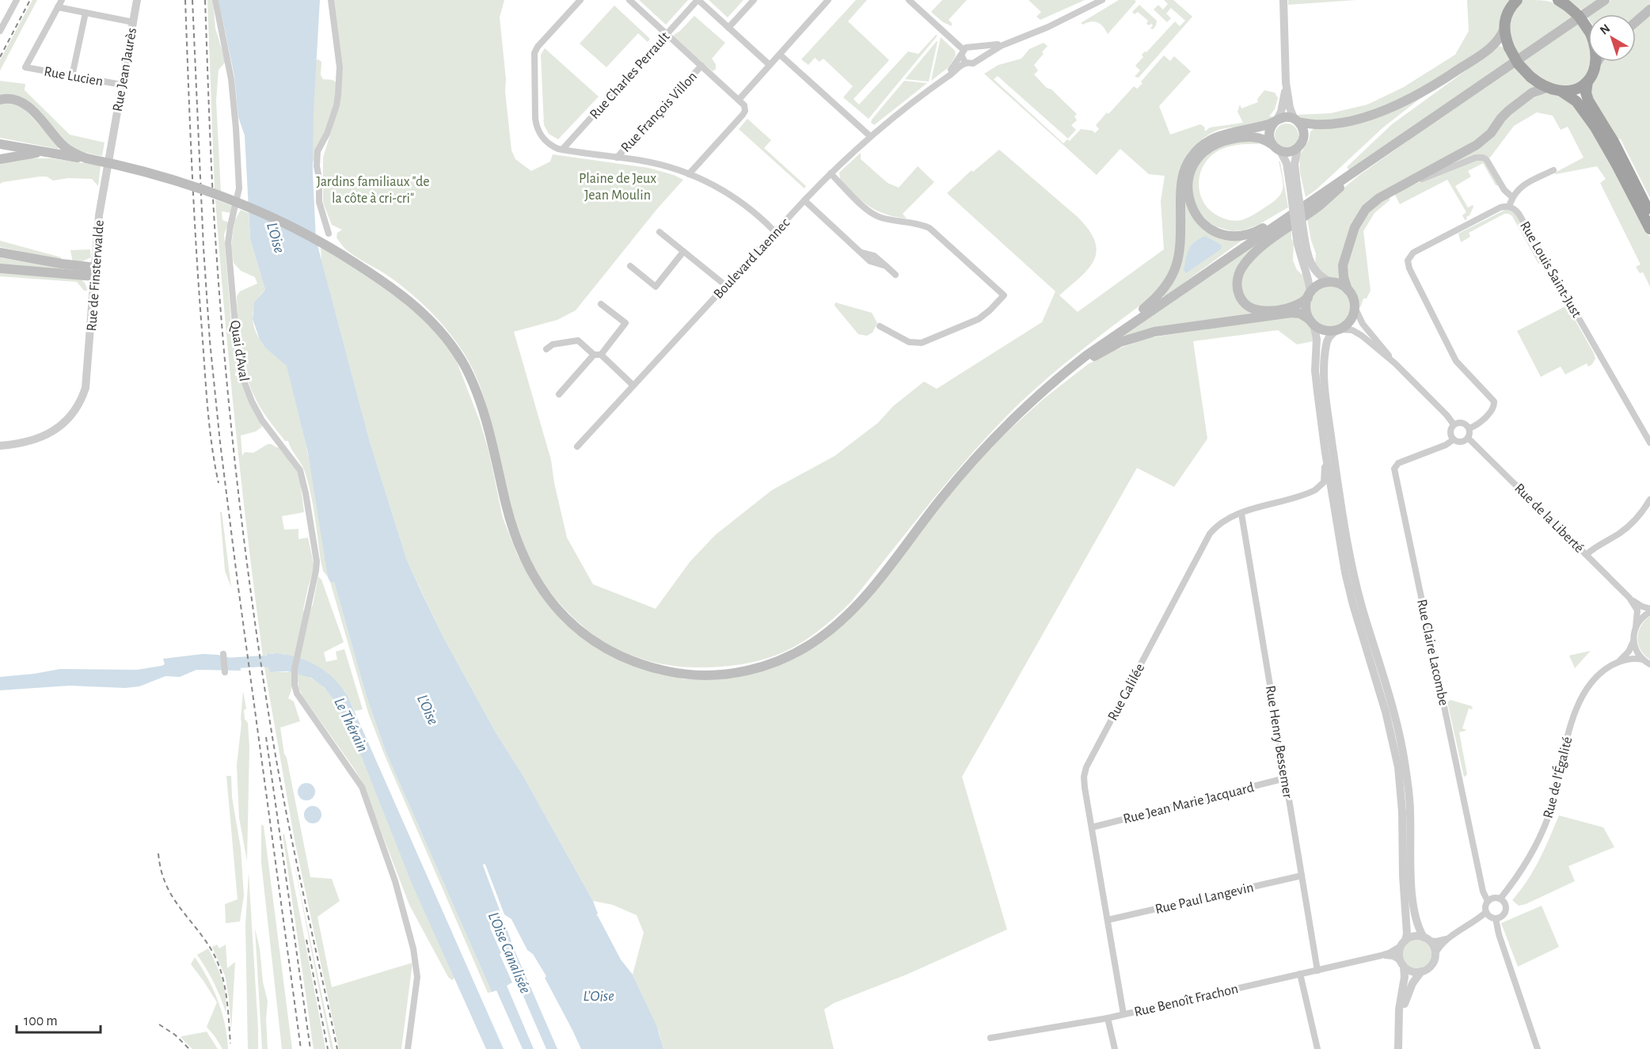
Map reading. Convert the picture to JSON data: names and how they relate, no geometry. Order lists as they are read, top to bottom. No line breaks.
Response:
{"streets":{"street":["Rue Jean Jaurès","Rue Charles Perrault","Rue Lucien","Rue François Villon","Boulevard Laennec","Rue Louis Saint-Just","Rue de Finsterwalde","Quai d'Aval","Rue de la Liberté","Rue Claire Lacombe","Rue Galilée","Rue Henry Bessemer","Rue de l'Égalité","Rue Jean Marie Jacquard","Rue Paul Langevin","Rue Benoît Frachon"]},"crossings":[["Rue Jean Jaurès","Rue Lucien"],["Rue Jean Jaurès","Rue de Finsterwalde"],["Rue Louis Saint-Just","Rue de la Liberté"],["Rue Louis Saint-Just","Rue Claire Lacombe"],["Rue de la Liberté","Rue Claire Lacombe"],["Rue de la Liberté","Rue de l'Égalité"],["Rue Claire Lacombe","Rue de l'Égalité"],["Rue Galilée","Rue Henry Bessemer"],["Rue Galilée","Rue Jean Marie Jacquard"],["Rue Galilée","Rue Paul Langevin"],["Rue Galilée","Rue Benoît Frachon"],["Rue Henry Bessemer","Rue Jean Marie Jacquard"],["Rue Henry Bessemer","Rue Paul Langevin"],["Rue Henry Bessemer","Rue Benoît Frachon"]],"water":["L'Oise","Le Thérain","L'Oise Canalisée","L’Oise"],"parks":["Plaine de Jeux Jean Moulin","Jardins familiaux \"de la côte à cri-cri\""],"scale_bar":"100 m","north":"top left"}
